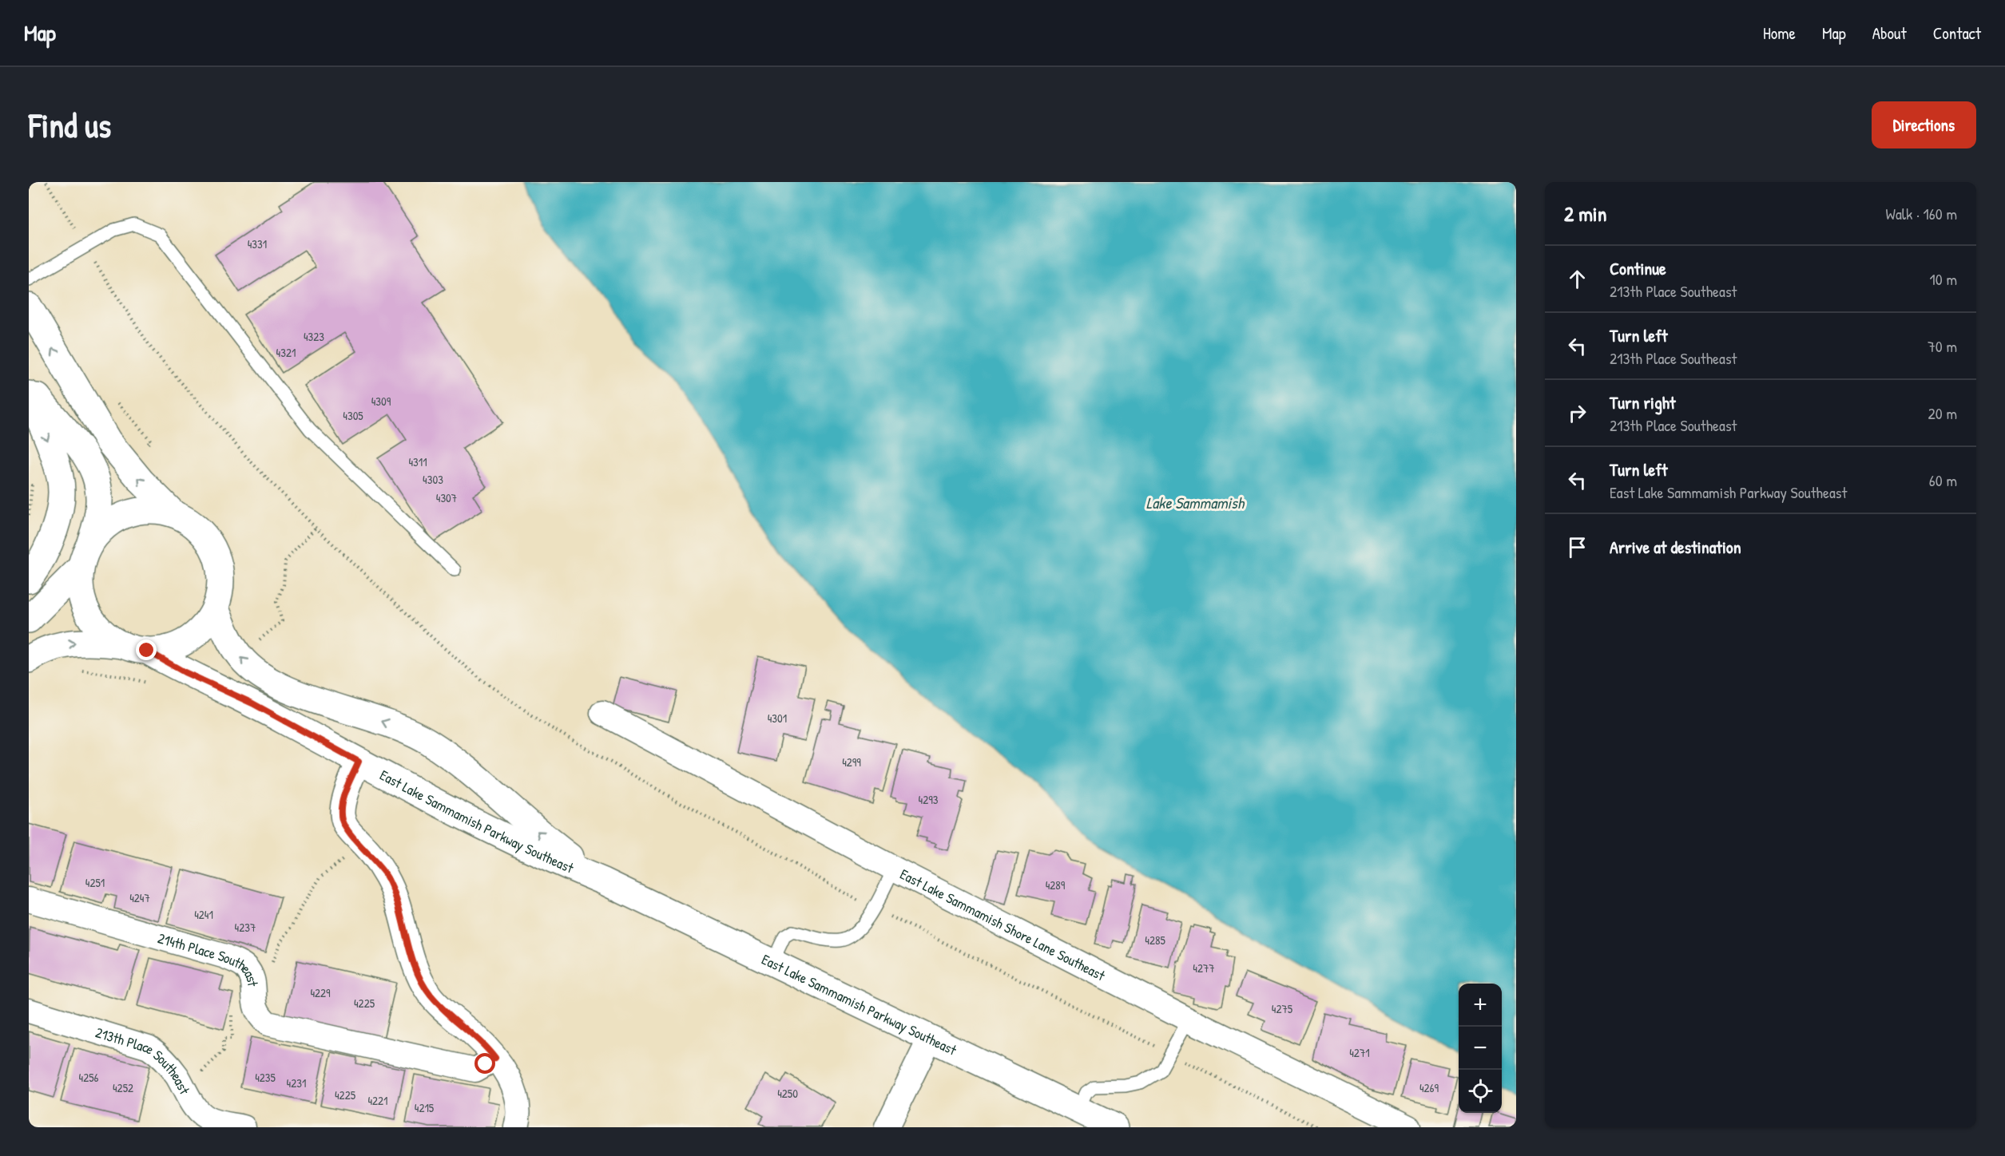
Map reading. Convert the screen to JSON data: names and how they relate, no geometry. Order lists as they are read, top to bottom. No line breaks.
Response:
{"streets":{"main road":["East Lake Sammamish Parkway Southeast"],"street":["East Lake Sammamish Shore Lane Southeast","214th Place Southeast","213th Place Southeast"]},"water":["Lake Sammamish"],"house_numbers":["4331","4323","4321","4309","4305","4311","4303","4307","4301","4299","4293","4251","4289","4247","4241","4237","4285","4277","4229","4225","4275","4271","4256","4235","4231","4252","4269","4250","4225","4221","4215"],"page":{"header":"Map","nav":["Home","Map","About","Contact"],"buttons":"Directions","title":"Find us","heading":["2 min","Walk · 160 m"],"list":[["Continue","213th Place Southeast","10 m"],["Turn left","213th Place Southeast","70 m"],["Turn right","213th Place Southeast","20 m"],["Turn left","East Lake Sammamish Parkway Southeast","60 m"],"Arrive at destination"],"map_buttons":["+","−"]}}
